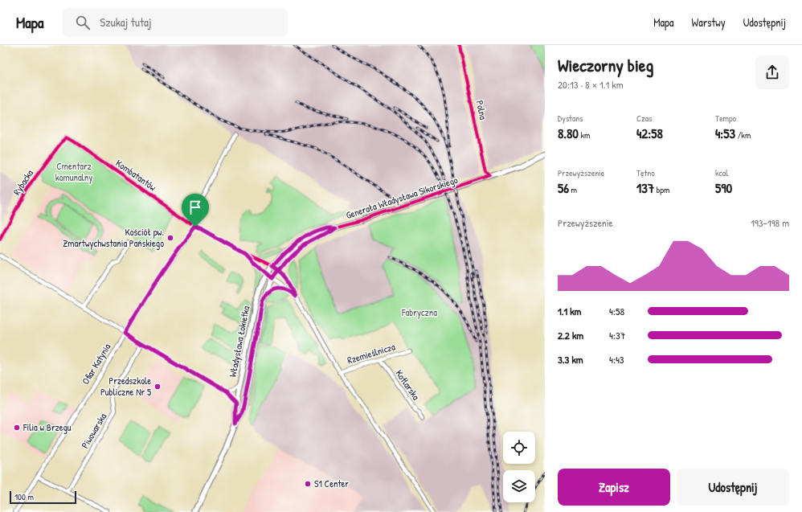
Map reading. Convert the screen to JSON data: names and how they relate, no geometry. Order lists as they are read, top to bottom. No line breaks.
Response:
{"streets":{"main road":["Generała Władysława Sikorskiego","Władysława Łokietka"],"street":["Polna","Kombatantów","Rybacka","Rzemieślnicza","Ofiar Katynia","Kotlarska","Piwowarska"]},"crossings":[["Polna","Generała Władysława Sikorskiego"],["Kombatantów","Rybacka"],["Kombatantów","Ofiar Katynia"],["Generała Władysława Sikorskiego","Władysława Łokietka"],["Rzemieślnicza","Kotlarska"]],"parks":["Cmentarz komunalny","Fabryczna"],"places":["Kościół pw. Zmartwychwstania Pańskiego","Przedszkole Publiczne Nr 5","Filia w Brzegu","S1 Center"],"scale_bar":"100 m","page":{"header":"Mapa","search":"Szukaj tutaj","nav":["Mapa","Warstwy","Udostępnij"],"heading":["Wieczorny bieg","20:13 · 8 × 1.1 km"],"stats":[["Dystans","8.80 km"],["Czas","42:58"],["Tempo","4:53 /km"],["Przewyższenie","56 m"],["Tętno","137 bpm"],["kcal","590"]],"chart":["Przewyższenie","193–198 m"],"list":[{"name":"1.1 km","note":"4:58"},{"name":"2.2 km","note":"4:37"},{"name":"3.3 km","note":"4:43"}],"buttons":["Zapisz","Udostępnij"],"scale":"100 m"}}
